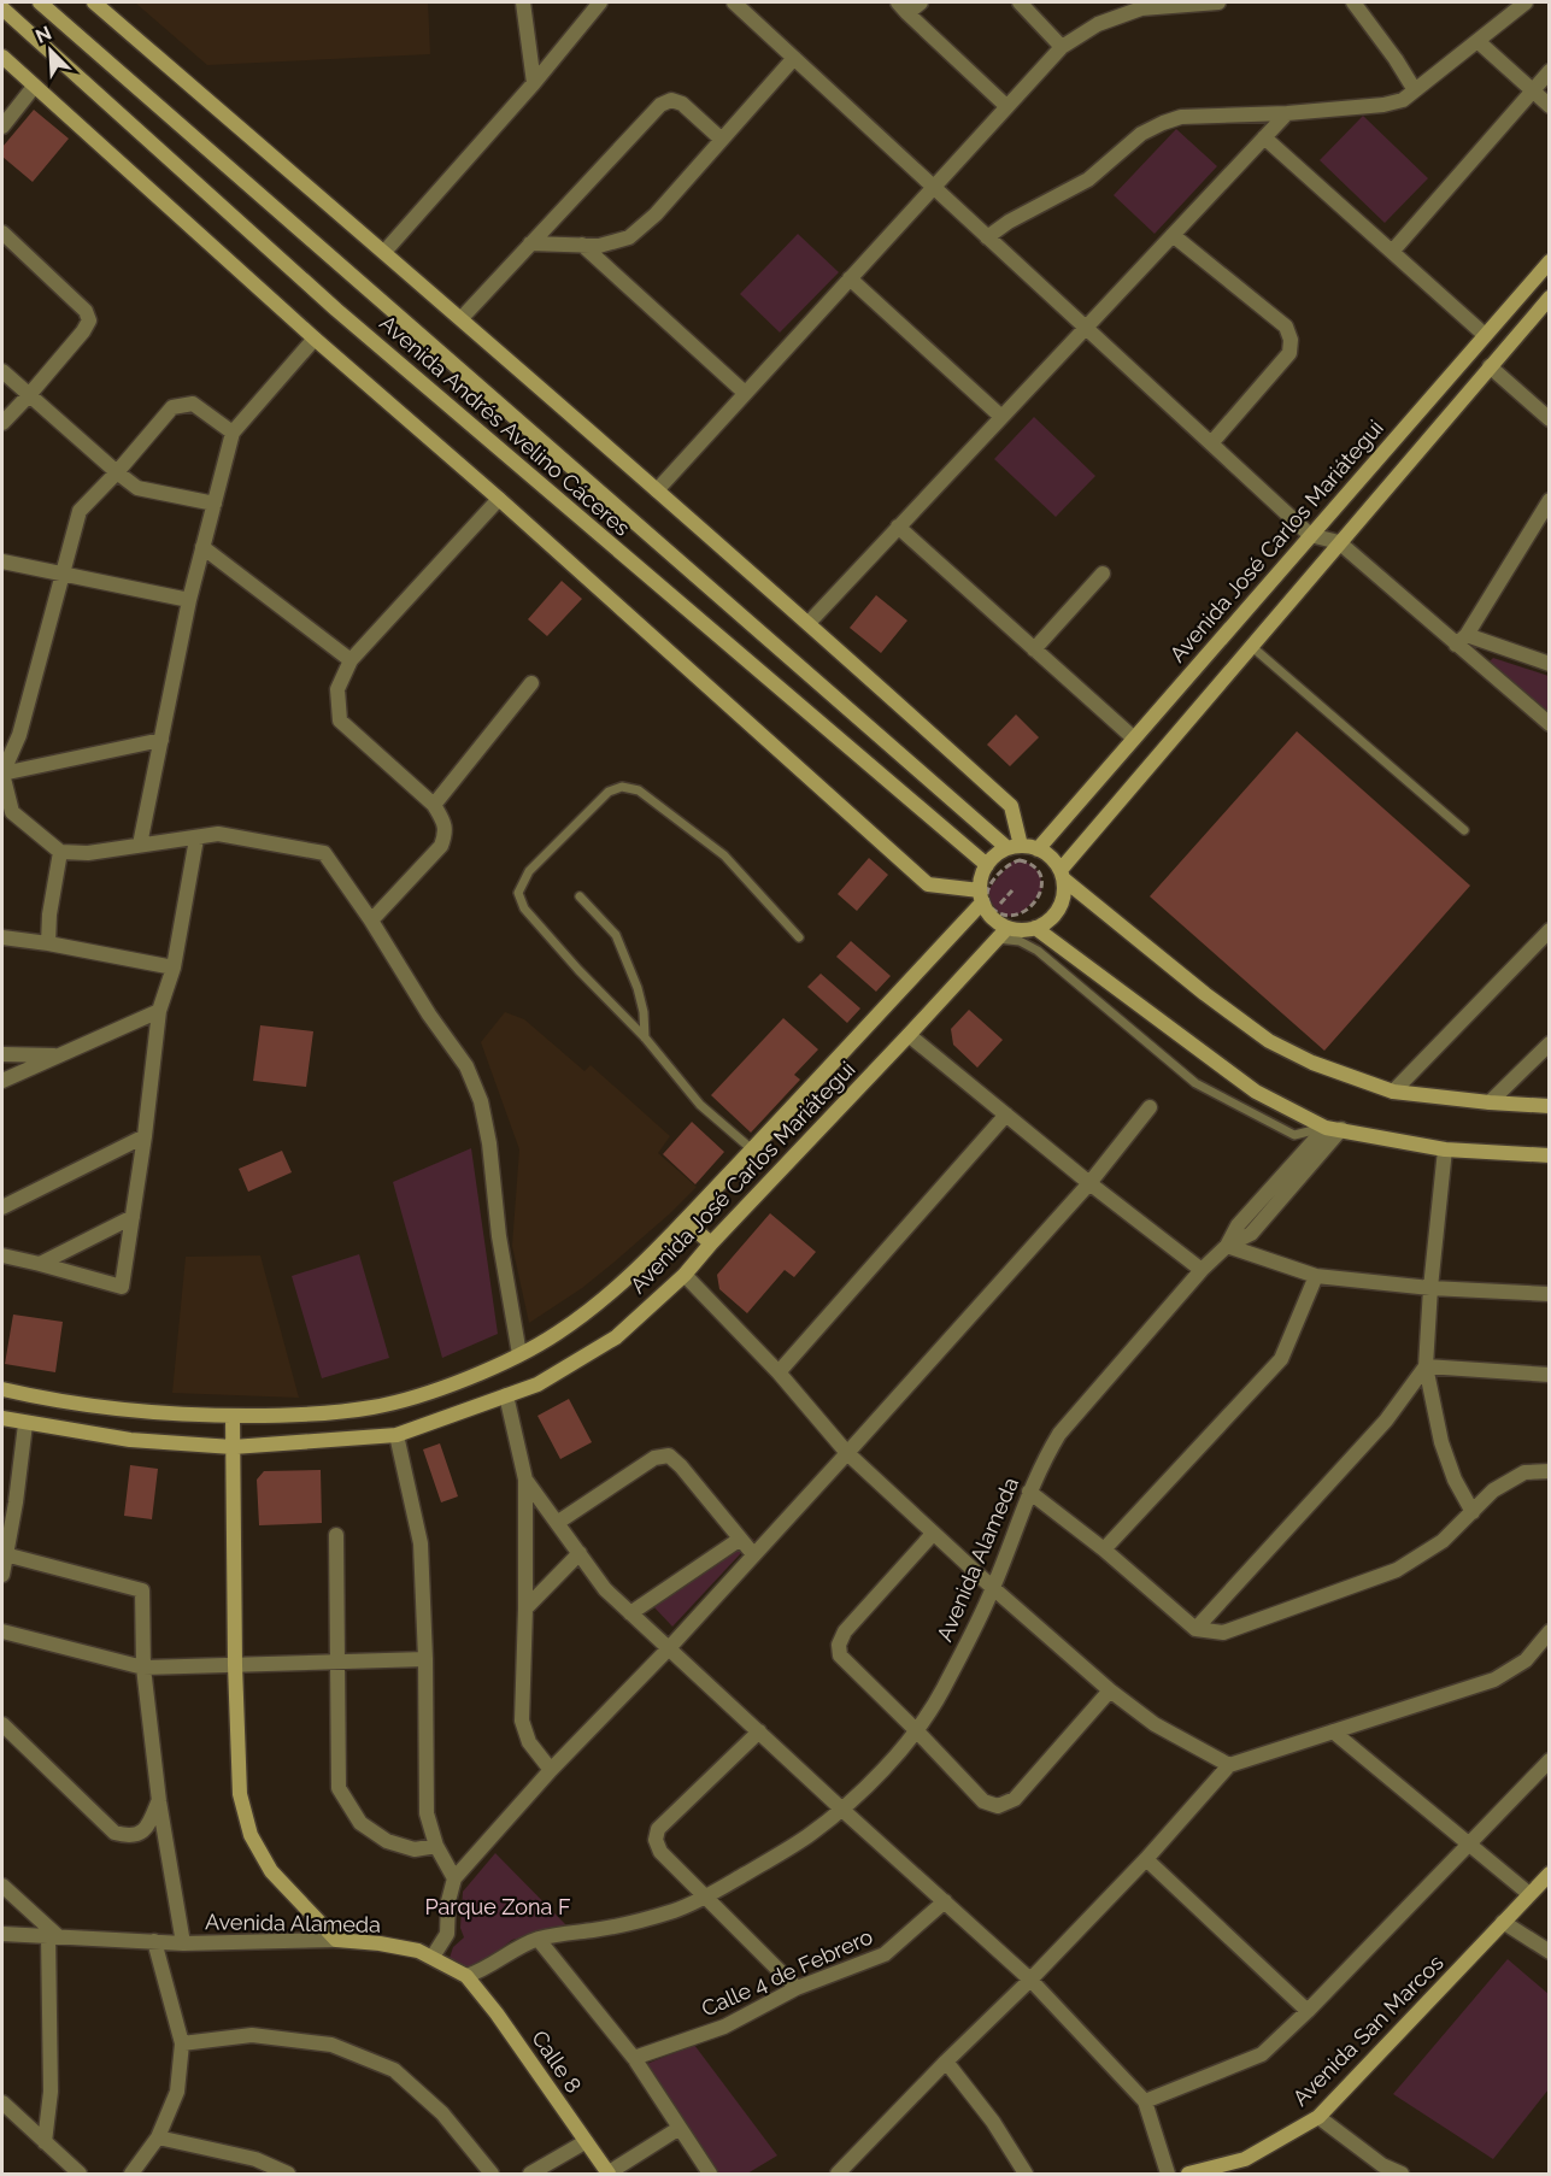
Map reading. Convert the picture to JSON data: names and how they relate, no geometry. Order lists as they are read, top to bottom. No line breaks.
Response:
{"streets":{"street":["Avenida Andrés Avelino Cáceres","Avenida José Carlos Mariátegui","Avenida Alameda","Calle 4 de Febrero","Avenida San Marcos","Calle 8"]},"crossings":[["Avenida Andrés Avelino Cáceres","Avenida José Carlos Mariátegui"],["Avenida Alameda","Calle 8"]],"parks":["Parque Zona F"],"north":"top left"}
